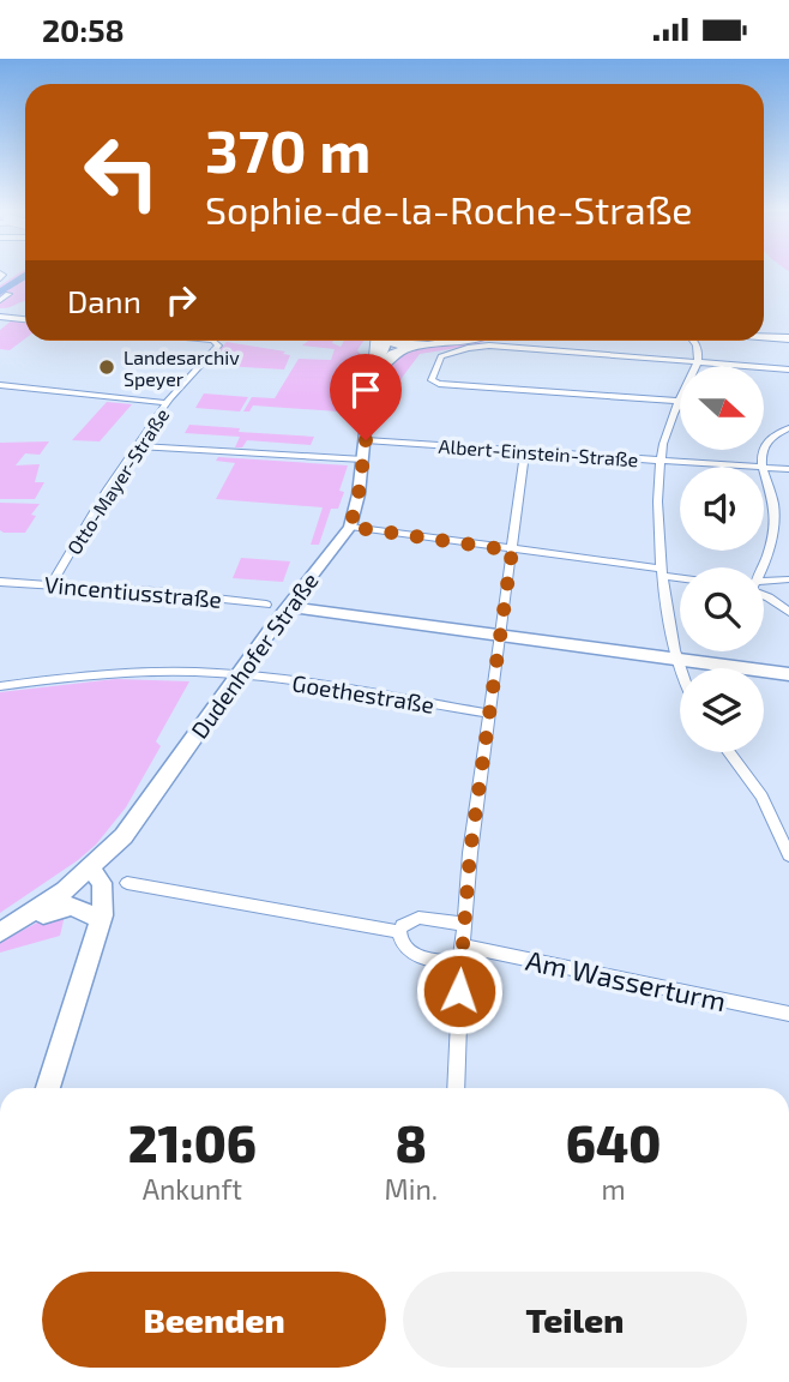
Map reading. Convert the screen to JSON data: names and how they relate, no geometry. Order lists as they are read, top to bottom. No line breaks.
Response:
{"streets":{"main road":["Dudenhofer Straße"],"street":["Albert-Einstein-Straße","Otto-Mayer-Straße","Vincentiusstraße","Goethestraße","Am Wasserturm"]},"crossings":[["Albert-Einstein-Straße","Dudenhofer Straße"],["Otto-Mayer-Straße","Vincentiusstraße"],["Dudenhofer Straße","Goethestraße"]],"places":["Landesarchiv Speyer"],"north":"right","page":{"status":"20:58","turn":["370 m","Sophie-de-la-Roche-Straße"],"then":"Dann","eta":["21:06","Ankunft","8","Min.","640","m"],"buttons":["Beenden","Teilen"]}}
